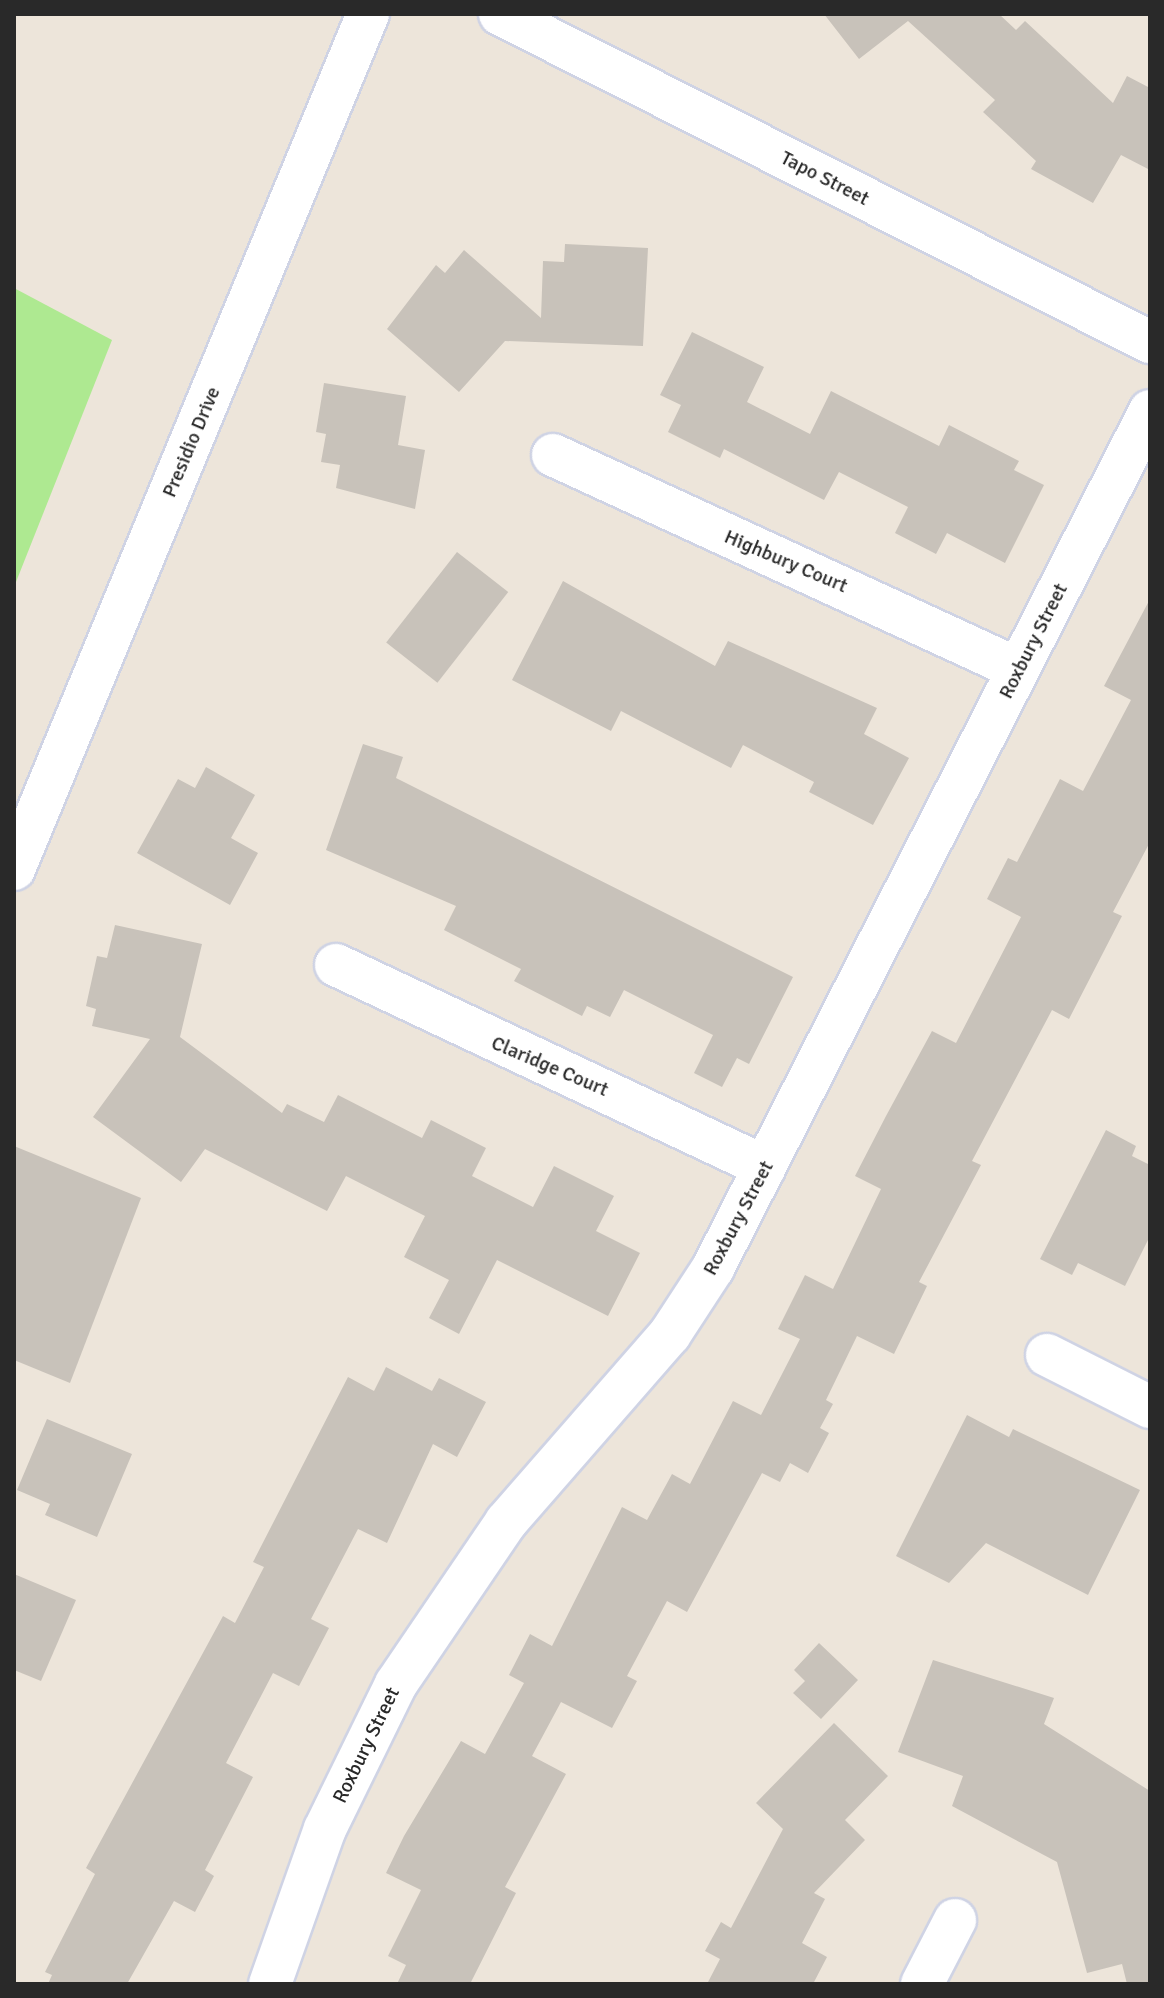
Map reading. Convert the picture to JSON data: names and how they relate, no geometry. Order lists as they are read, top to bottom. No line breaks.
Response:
{"streets":{"street":["Tapo Street","Presidio Drive","Highbury Court","Roxbury Street","Claridge Court"]},"crossings":[["Highbury Court","Roxbury Street"],["Roxbury Street","Claridge Court"]]}
